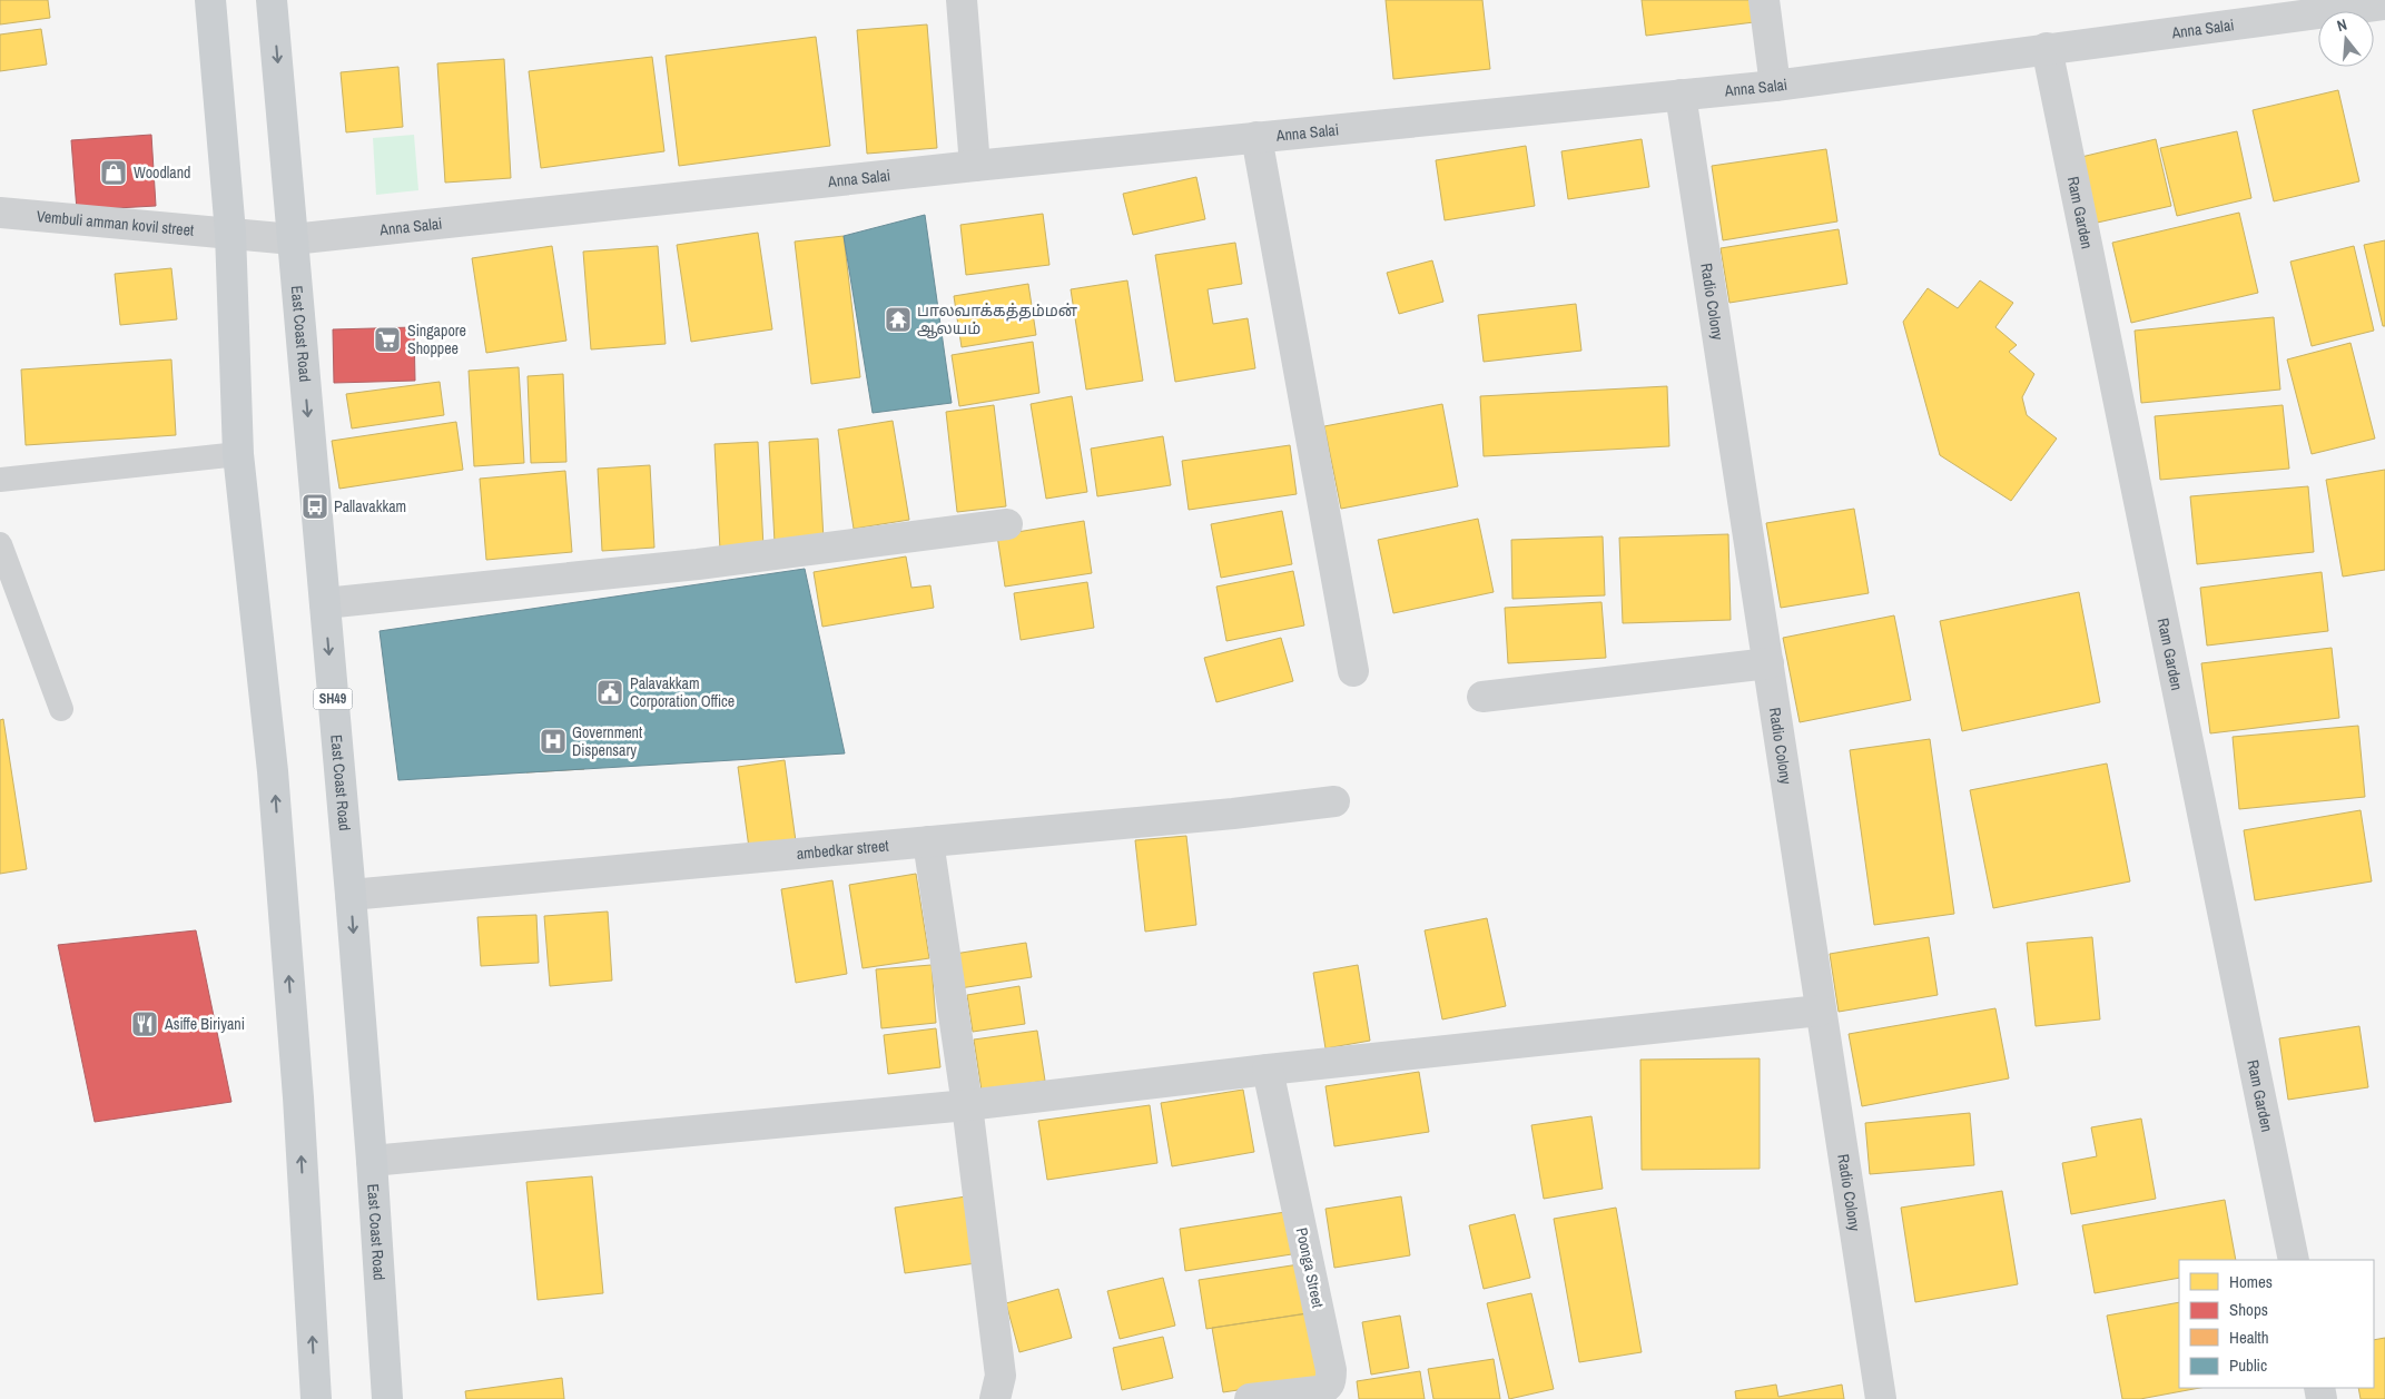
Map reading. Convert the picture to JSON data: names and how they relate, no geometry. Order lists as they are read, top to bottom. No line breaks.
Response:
{"streets":{"main road":["East Coast Road","SH49"],"street":["Anna Salai","Ram Garden","Vembuli amman kovil street","Radio Colony","ambedkar street","Poonga Street"]},"crossings":[["Anna Salai","Ram Garden"],["Anna Salai","Vembuli amman kovil street"],["Anna Salai","Radio Colony"],["Anna Salai","East Coast Road"],["East Coast Road","ambedkar street"]],"places":{"shop":["Woodland"],"temple":["பாலவாக்கத்தம்மன் ஆலயம்"],"supermarket":["Singapore Shoppee"],"bus stop":["Pallavakkam"],"public building":["Palavakkam Corporation Office"],"hospital":["Government Dispensary"],"restaurant":["Asiffe Biriyani"]},"legend":["Homes","Shops","Health","Public"],"north":"top"}
